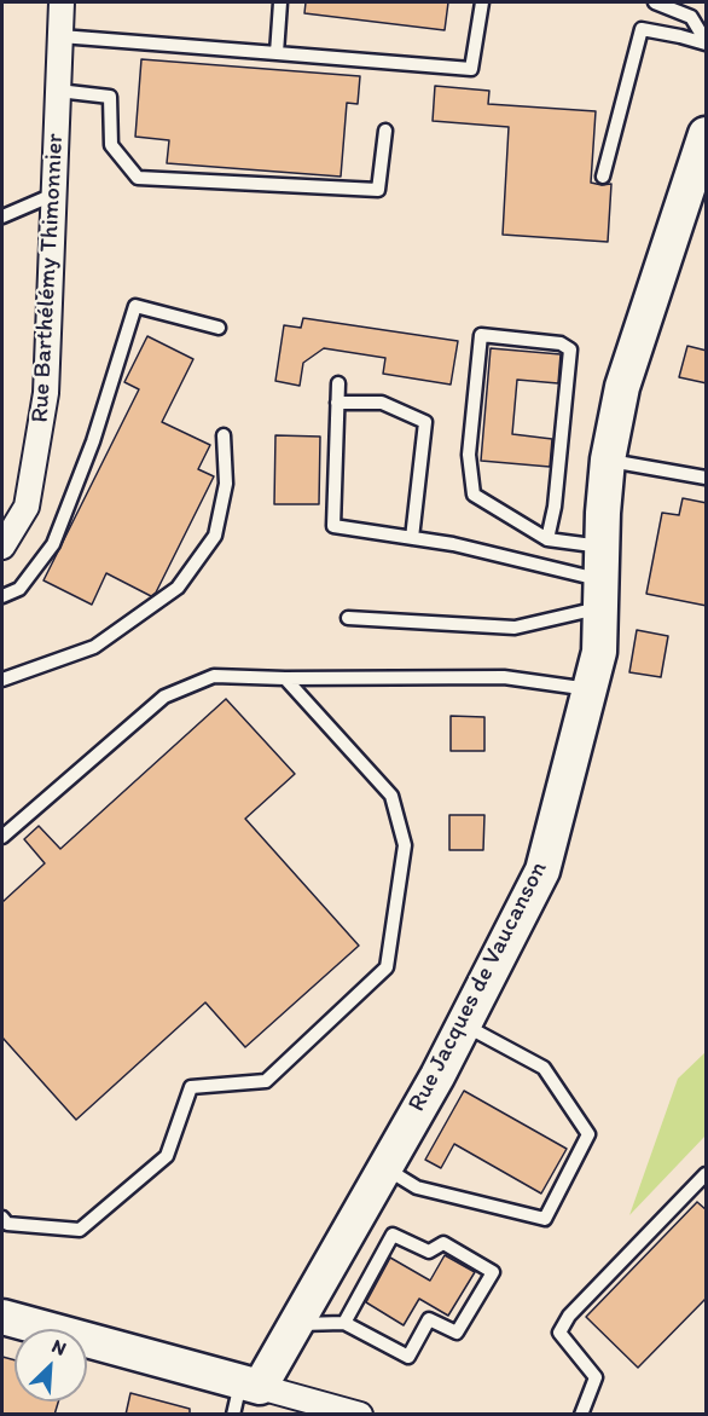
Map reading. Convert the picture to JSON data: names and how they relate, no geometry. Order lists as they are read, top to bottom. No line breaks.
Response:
{"streets":{"street":["Rue Barthélémy Thimonnier","Rue Jacques de Vaucanson"]},"north":"top right"}
